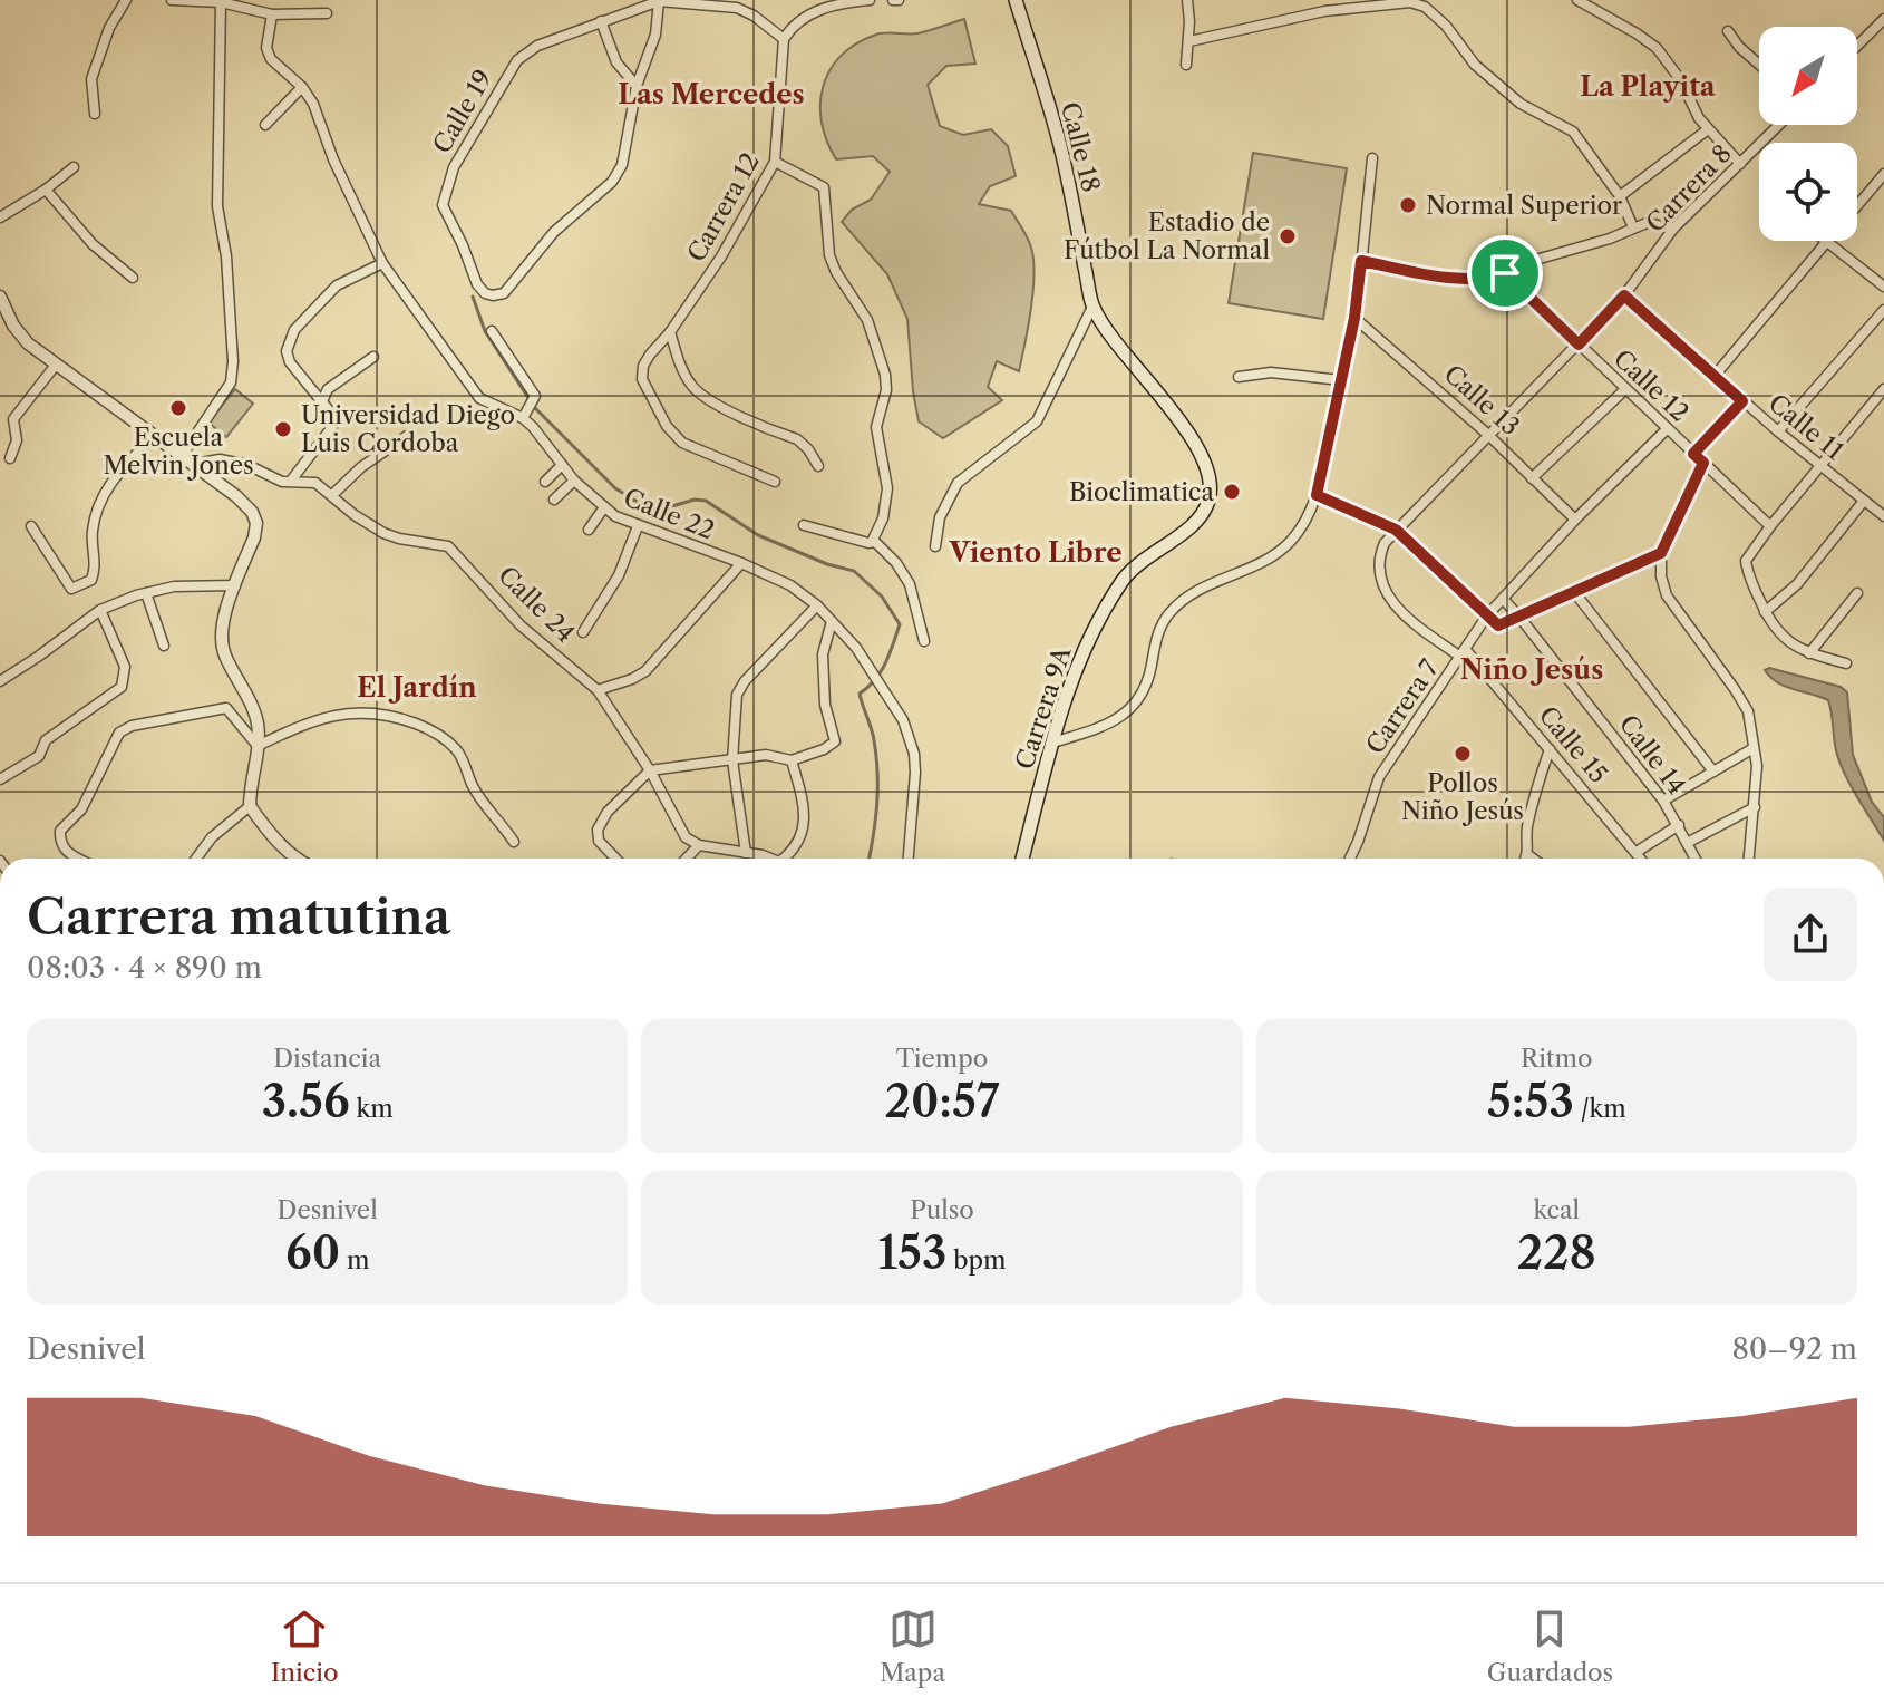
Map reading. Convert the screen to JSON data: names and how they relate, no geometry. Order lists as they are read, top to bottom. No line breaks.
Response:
{"streets":{"main road":["Calle 18","Carrera 9A"],"street":["Calle 19","Carrera 8","Carrera 12","Calle 12","Calle 13","Calle 11","Calle 22","Calle 24","Carrera 7","Calle 15","Calle 14"]},"crossings":[["Calle 19","Carrera 12"],["Calle 18","Carrera 9A"],["Carrera 8","Calle 12"],["Carrera 8","Calle 13"],["Carrera 8","Calle 11"],["Carrera 8","Calle 15"],["Calle 12","Carrera 7"],["Calle 13","Carrera 7"],["Carrera 7","Calle 15"],["Carrera 7","Calle 14"]],"districts":["La Playita","Las Mercedes","Viento Libre","Niño Jesús","El Jardín"],"places":["Normal Superior","Estadio de Fútbol La Normal","Escuela Melvin Jones","Universidad Diego Luis Cordoba","Bioclimatica","Pollos Niño Jesús"],"north":"bottom left","page":{"heading":["Carrera matutina","08:03 · 4 × 890 m"],"stats":[["Distancia","3.56 km"],["Tiempo","20:57"],["Ritmo","5:53 /km"],["Desnivel","60 m"],["Pulso","153 bpm"],["kcal","228"]],"chart":["Desnivel","80–92 m"],"tabs":["Inicio","Mapa","Guardados"]}}
